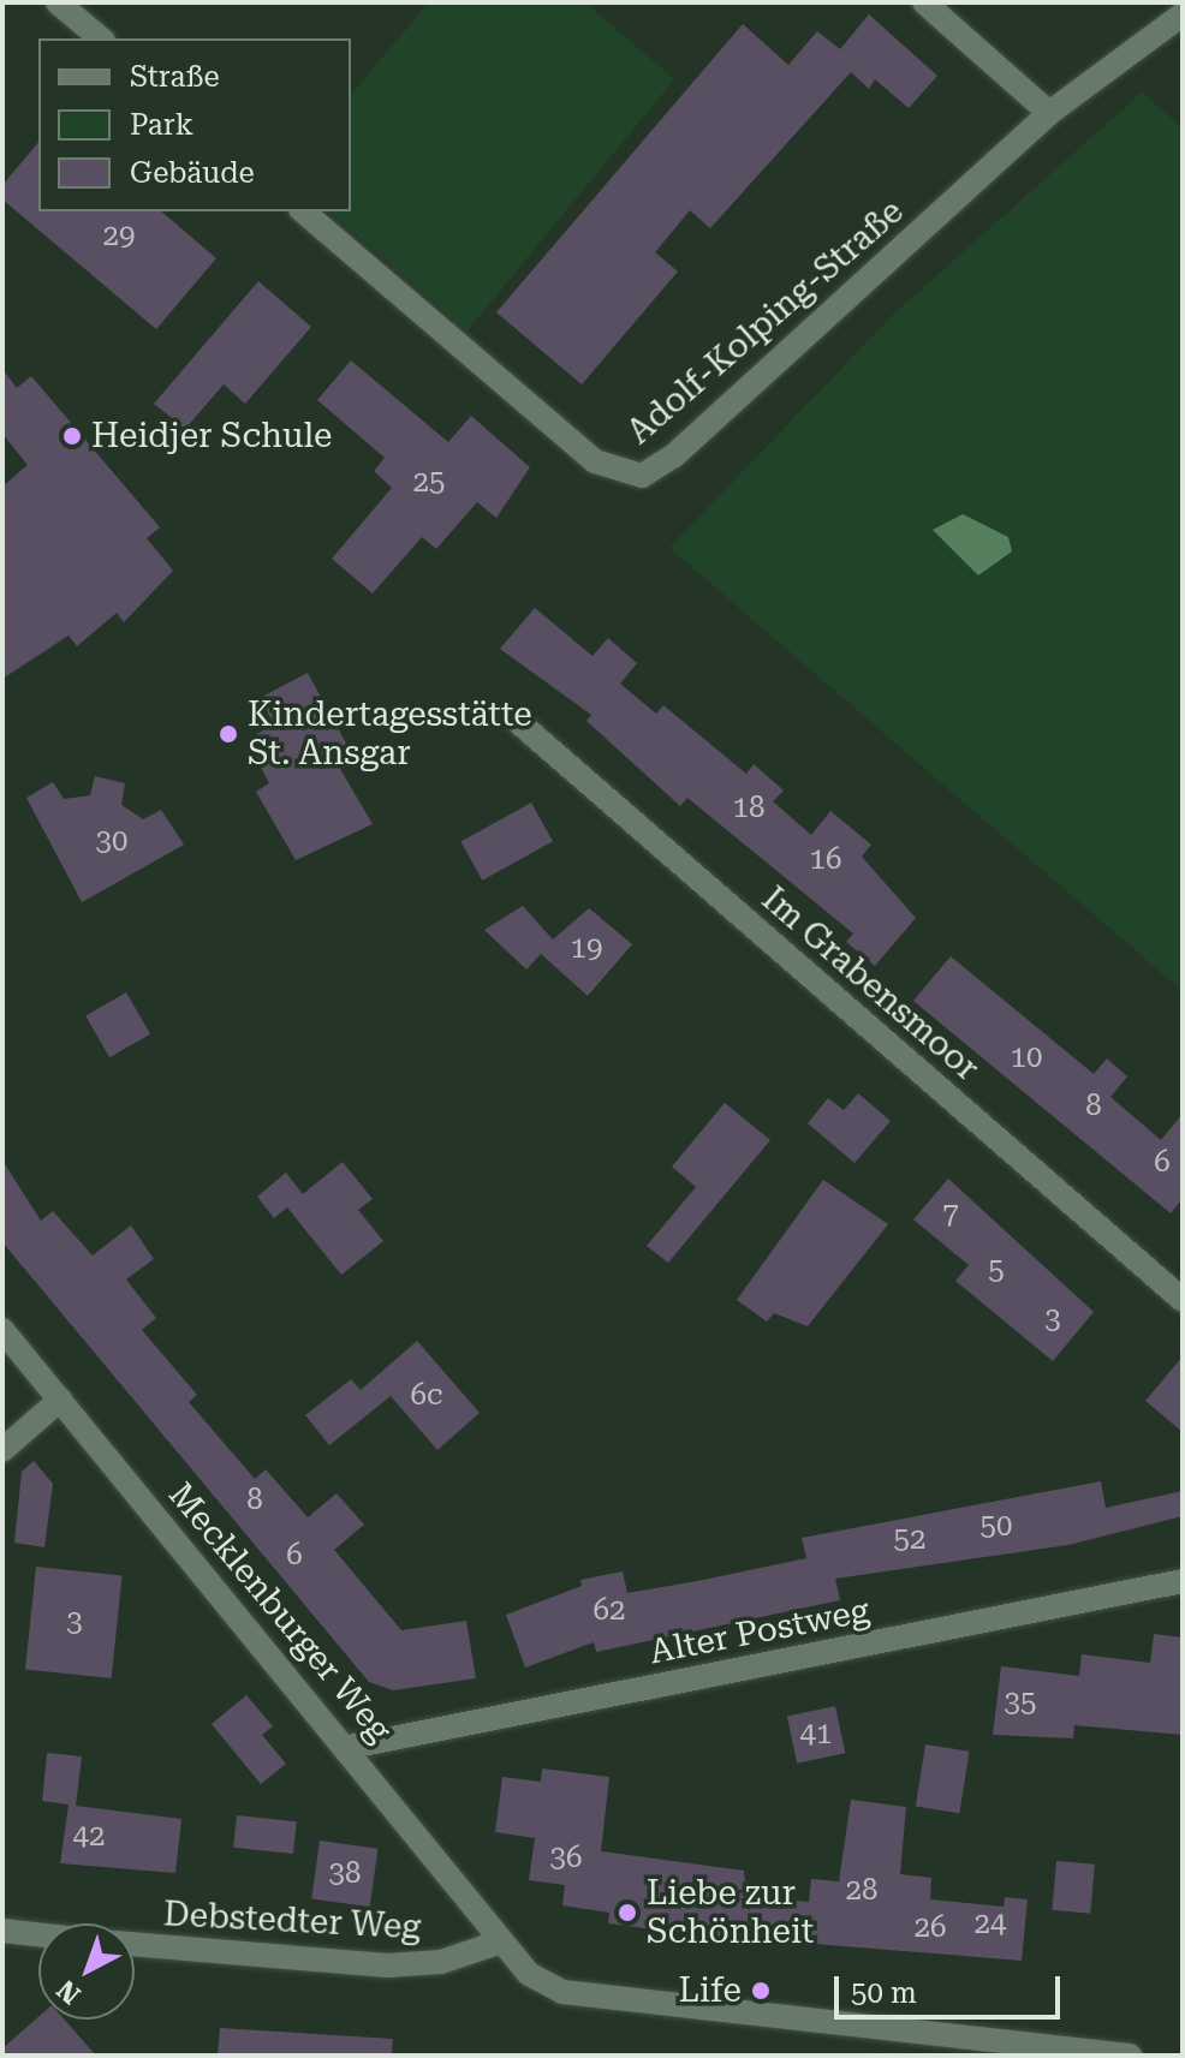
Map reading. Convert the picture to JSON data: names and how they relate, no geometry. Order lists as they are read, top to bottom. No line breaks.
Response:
{"streets":{"street":["Adolf-Kolping-Straße","Im Grabensmoor","Mecklenburger Weg","Alter Postweg","Debstedter Weg"]},"crossings":[["Mecklenburger Weg","Alter Postweg"],["Mecklenburger Weg","Debstedter Weg"]],"places":["Heidjer Schule","Kindertagesstätte St. Ansgar","Liebe zur Schönheit","Life"],"house_numbers":["29","25","18","30","16","19","10","8","6","7","5","3","6c","8","50","52","6","62","3","35","41","42","36","38","28","24","26"],"legend":["Straße","Park","Gebäude"],"scale_bar":"50 m","north":"bottom left"}
